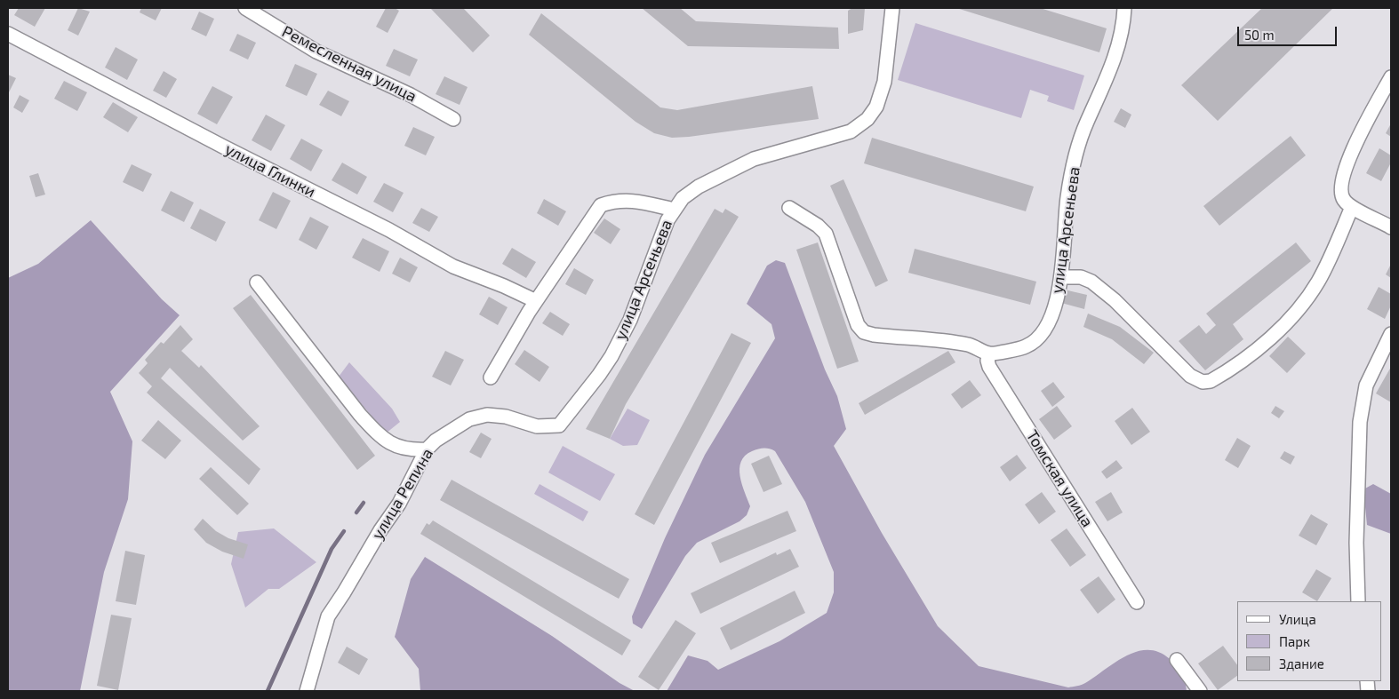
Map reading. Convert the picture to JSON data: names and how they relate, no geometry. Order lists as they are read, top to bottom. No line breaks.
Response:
{"streets":{"street":["Ремесленная улица","улица Глинки","улица Арсеньева","Томская улица","улица Репина"]},"crossings":[["улица Арсеньева","Томская улица"],["улица Арсеньева","улица Репина"]],"legend":["Улица","Парк","Здание"],"scale_bar":"50 m"}
